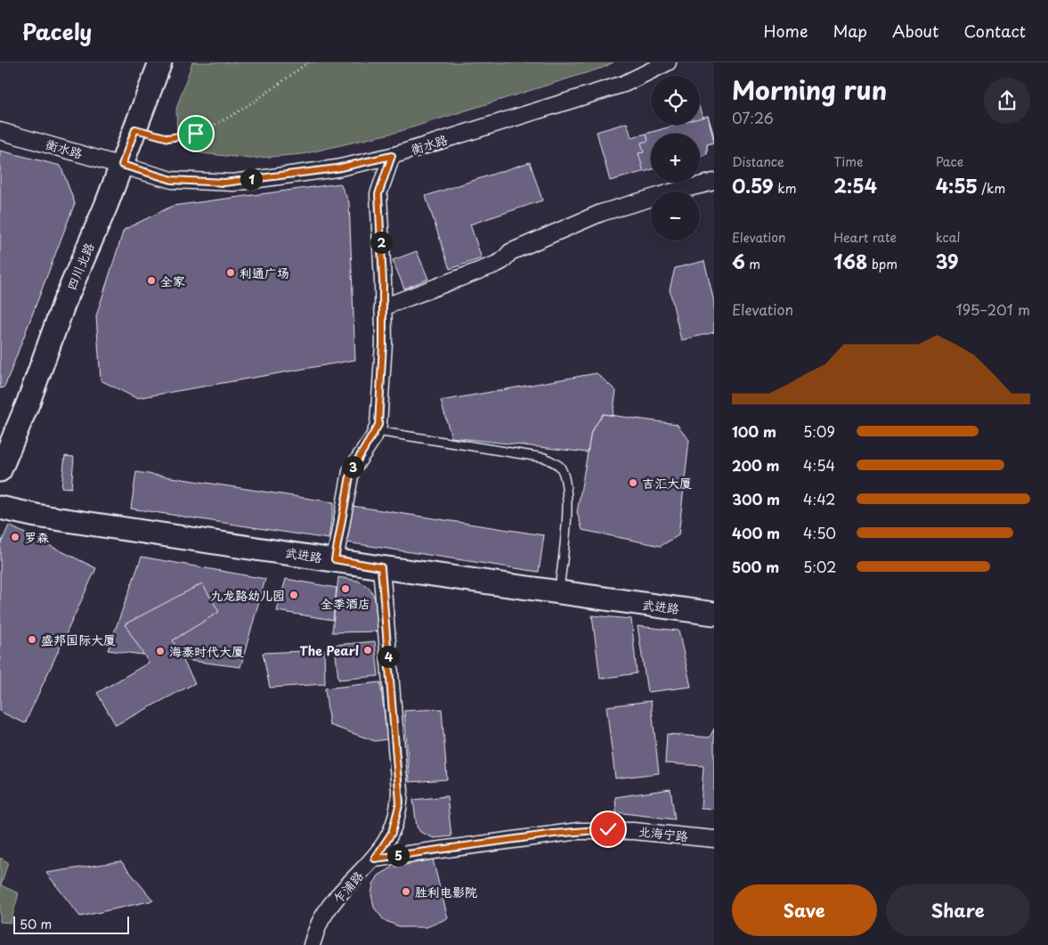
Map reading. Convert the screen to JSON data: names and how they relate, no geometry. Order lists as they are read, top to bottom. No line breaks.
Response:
{"streets":{"street":["衡水路","四川北路","武进路","北海宁路","乍浦路"]},"crossings":[["衡水路","四川北路"],["武进路","乍浦路"],["北海宁路","乍浦路"]],"places":["利通广场","全家","吉汇大厦","罗森","全季酒店","九龙路幼儿园","盛邦国际大厦","The Pearl","海泰时代大厦","胜利电影院"],"scale_bar":"50 m","page":{"header":"Pacely","nav":["Home","Map","About","Contact"],"heading":["Morning run","07:26"],"map_buttons":["+","−"],"stats":[["Distance","0.59 km"],["Time","2:54"],["Pace","4:55 /km"],["Elevation","6 m"],["Heart rate","168 bpm"],["kcal","39"]],"pins":["1","2","3","4","5"],"chart":["Elevation","195–201 m"],"list":[{"name":"100 m","note":"5:09"},{"name":"200 m","note":"4:54"},{"name":"300 m","note":"4:42"},{"name":"400 m","note":"4:50"},{"name":"500 m","note":"5:02"}],"buttons":["Save","Share"],"scale":"50 m"}}
